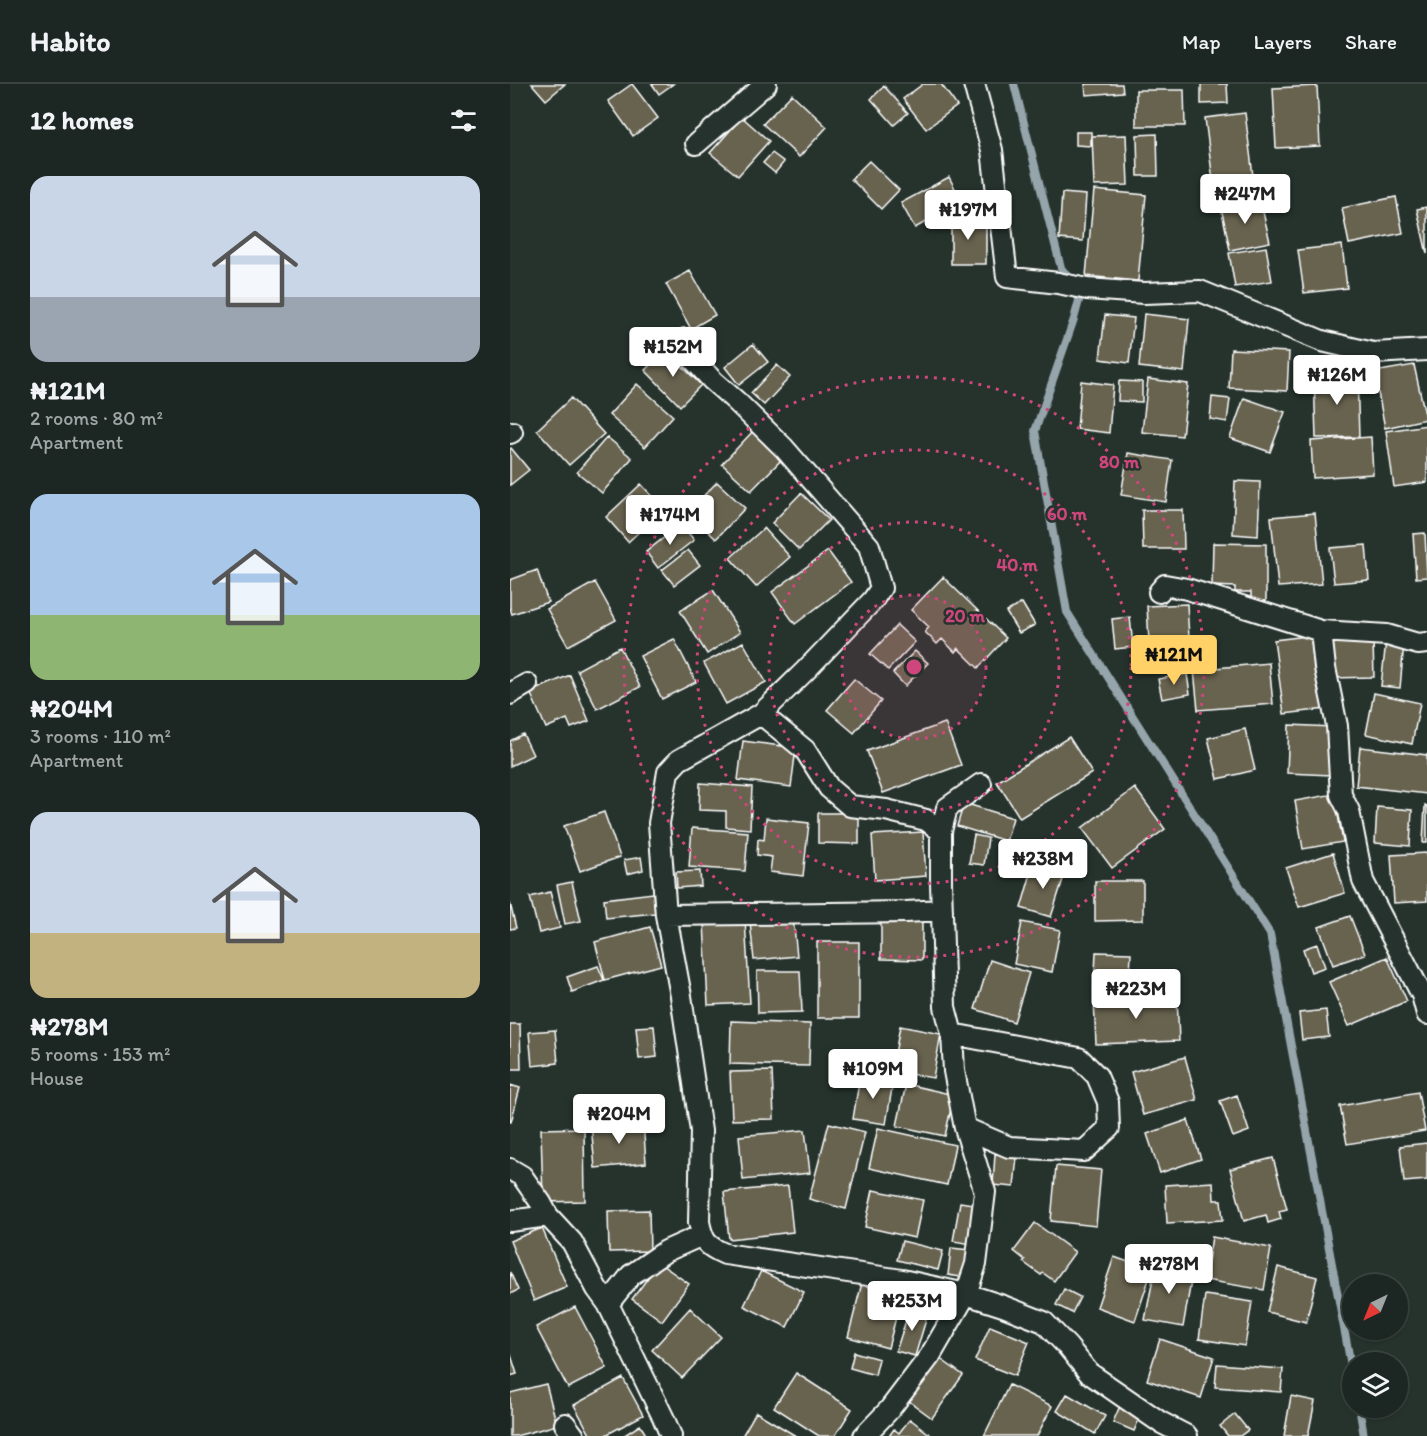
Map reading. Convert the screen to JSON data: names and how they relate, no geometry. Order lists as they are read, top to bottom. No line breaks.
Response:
{"north":"bottom left","page":{"header":"Habito","nav":["Map","Layers","Share"],"heading":"12 homes","list":[{"name":"₦121M","note":"2 rooms · 80 m² · Apartment"},{"name":"₦204M","note":"3 rooms · 110 m² · Apartment"},{"name":"₦278M","note":"5 rooms · 153 m² · House"}],"price":["₦247M","₦197M","₦152M","₦126M","₦174M","₦121M","₦238M","₦223M","₦109M","₦204M","₦278M","₦253M"]},"rings":["80 m","60 m","40 m","20 m"]}
